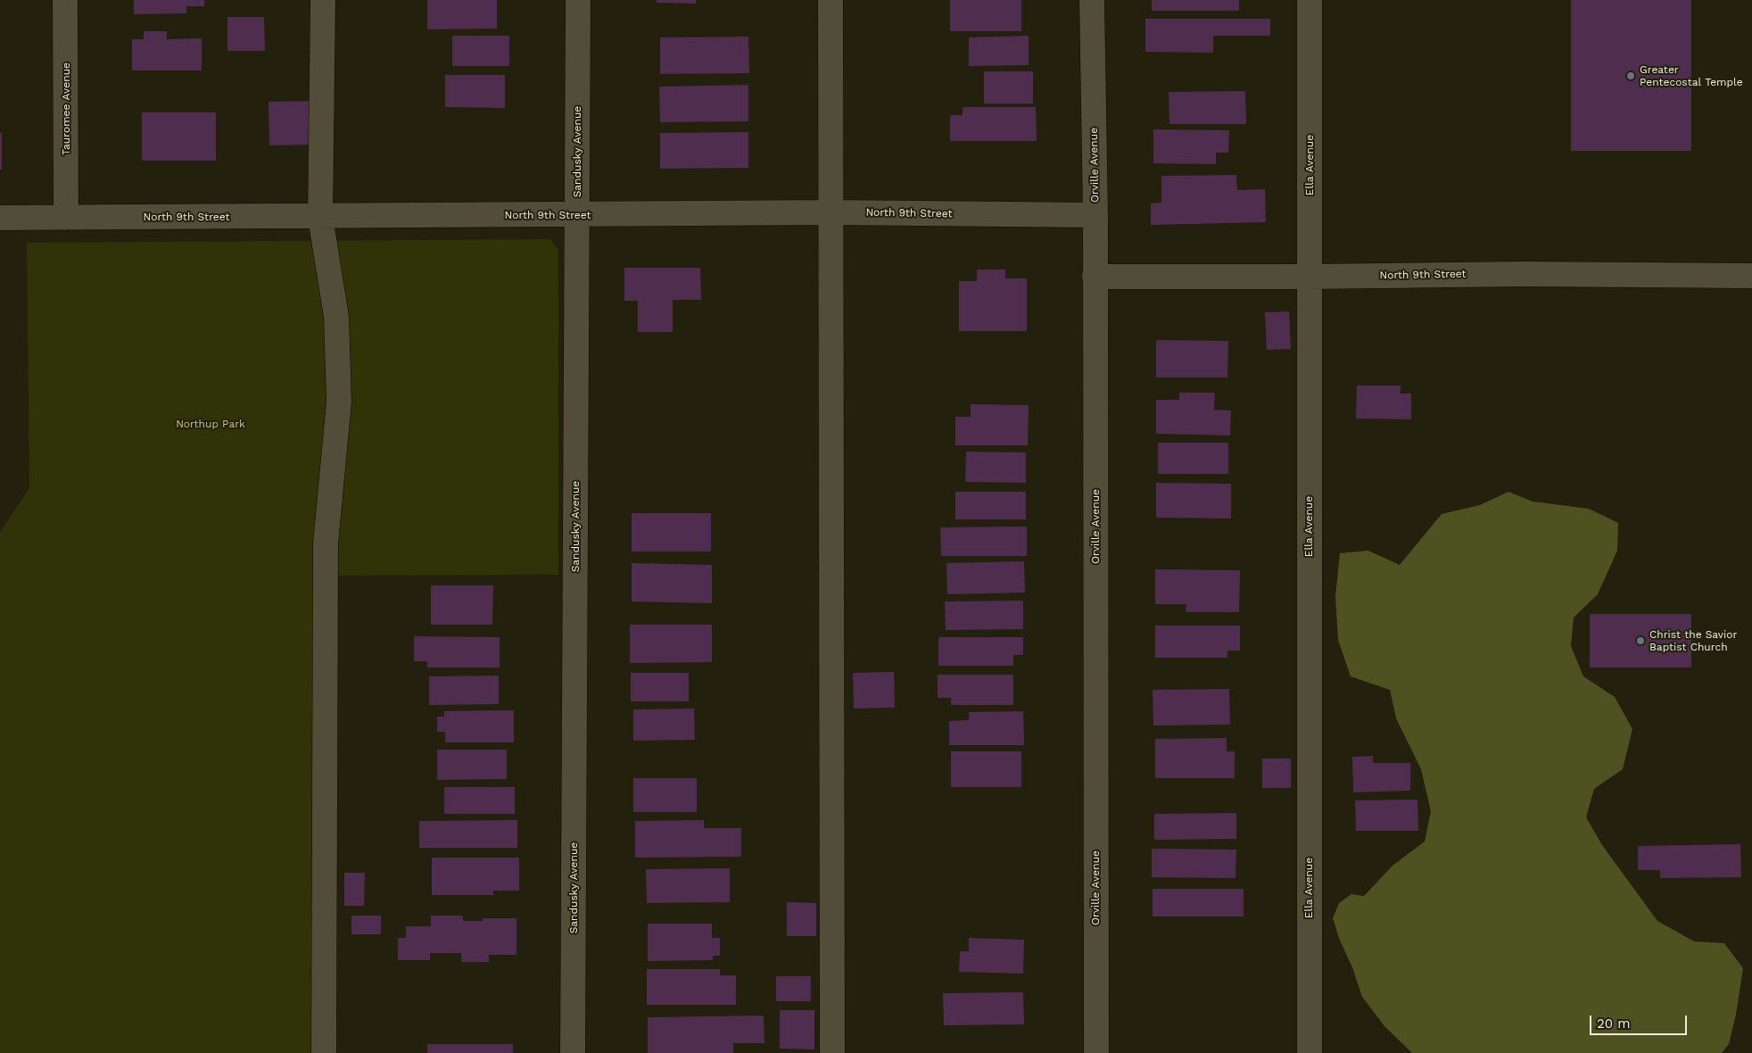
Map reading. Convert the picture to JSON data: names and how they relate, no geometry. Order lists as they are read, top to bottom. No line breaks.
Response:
{"streets":{"street":["Tauromee Avenue","Sandusky Avenue","Orville Avenue","Ella Avenue","North 9th Street"]},"crossings":[["Tauromee Avenue","North 9th Street"],["Sandusky Avenue","North 9th Street"],["Orville Avenue","North 9th Street"],["Ella Avenue","North 9th Street"]],"parks":["Northup Park"],"places":["Greater Pentecostal Temple","Christ the Savior Baptist Church"],"scale_bar":"20 m"}
